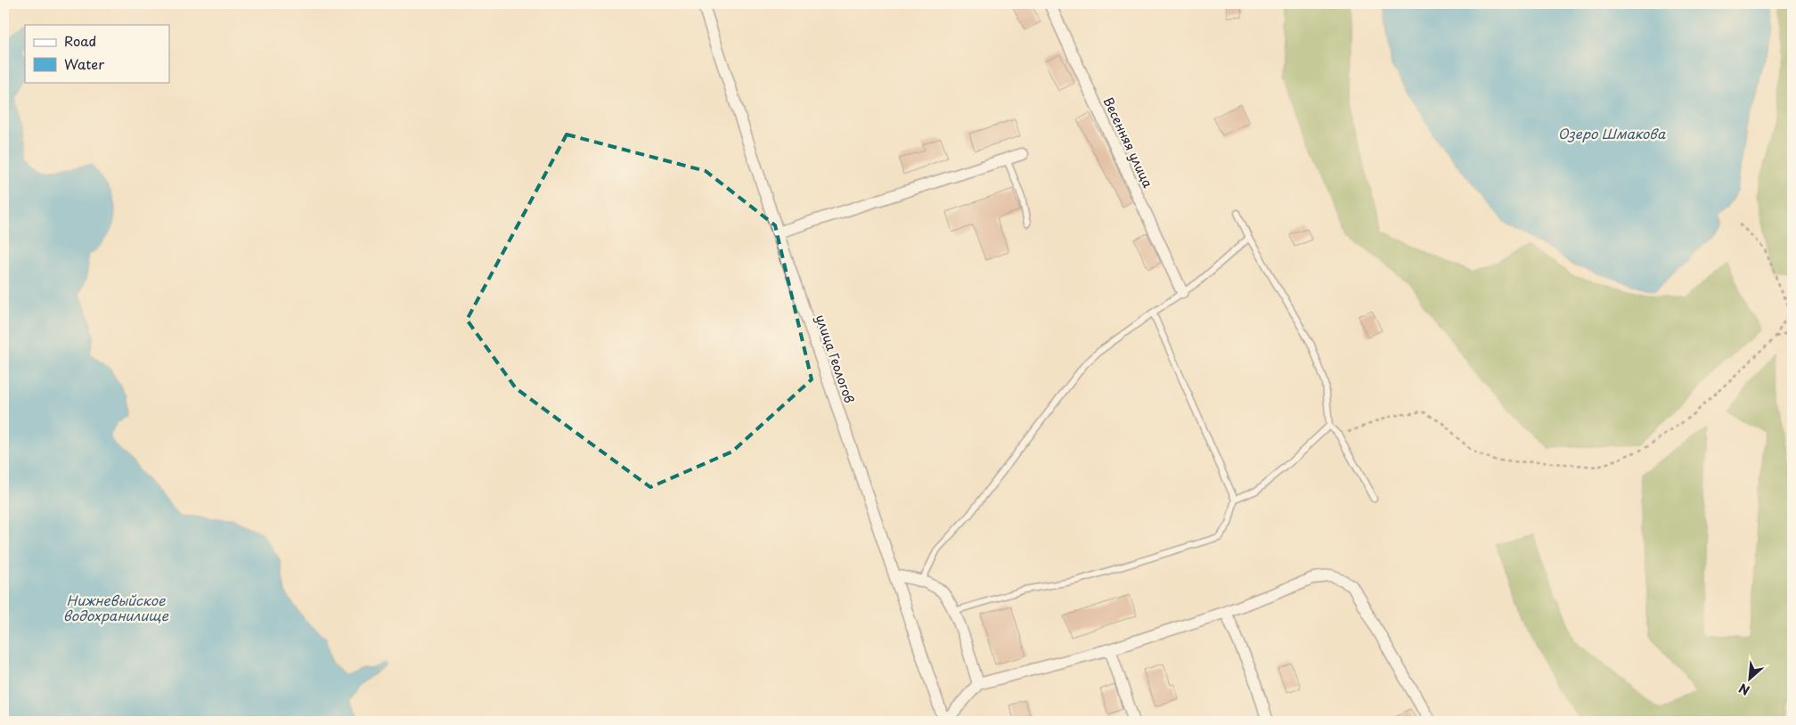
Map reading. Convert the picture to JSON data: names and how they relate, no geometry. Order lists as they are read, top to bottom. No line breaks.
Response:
{"streets":{"street":["Весенняя улица","улица Геологов"]},"water":["Озеро Шмакова","Нижневыйское водохранилище"],"legend":["Road","Water"],"north":"bottom left"}
